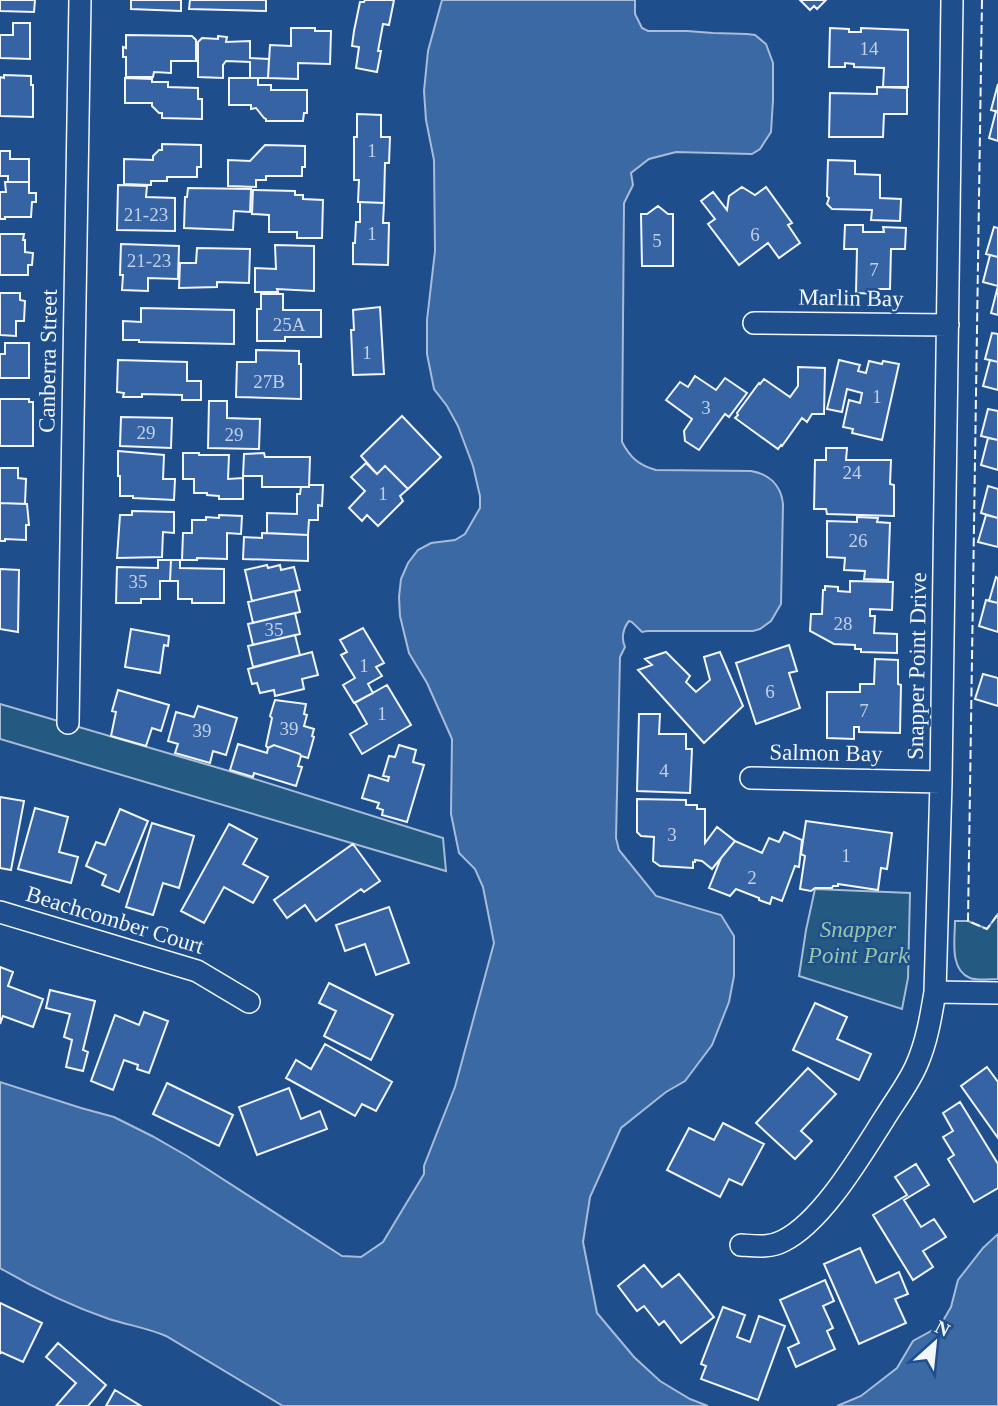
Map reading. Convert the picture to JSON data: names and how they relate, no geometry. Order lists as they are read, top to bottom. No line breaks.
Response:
{"streets":{"street":["Marlin Bay","Canberra Street","Snapper Point Drive","Salmon Bay","Beachcomber Court"]},"crossings":[["Marlin Bay","Snapper Point Drive"],["Snapper Point Drive","Salmon Bay"]],"parks":["Snapper Point Park"],"house_numbers":["14","1","21-23","1","6","5","21-23","7","25A","1","27B","1","3","29","29","24","1","26","35","28","35","1","6","7","1","39","39","4","3","1","2"],"north":"top right"}
